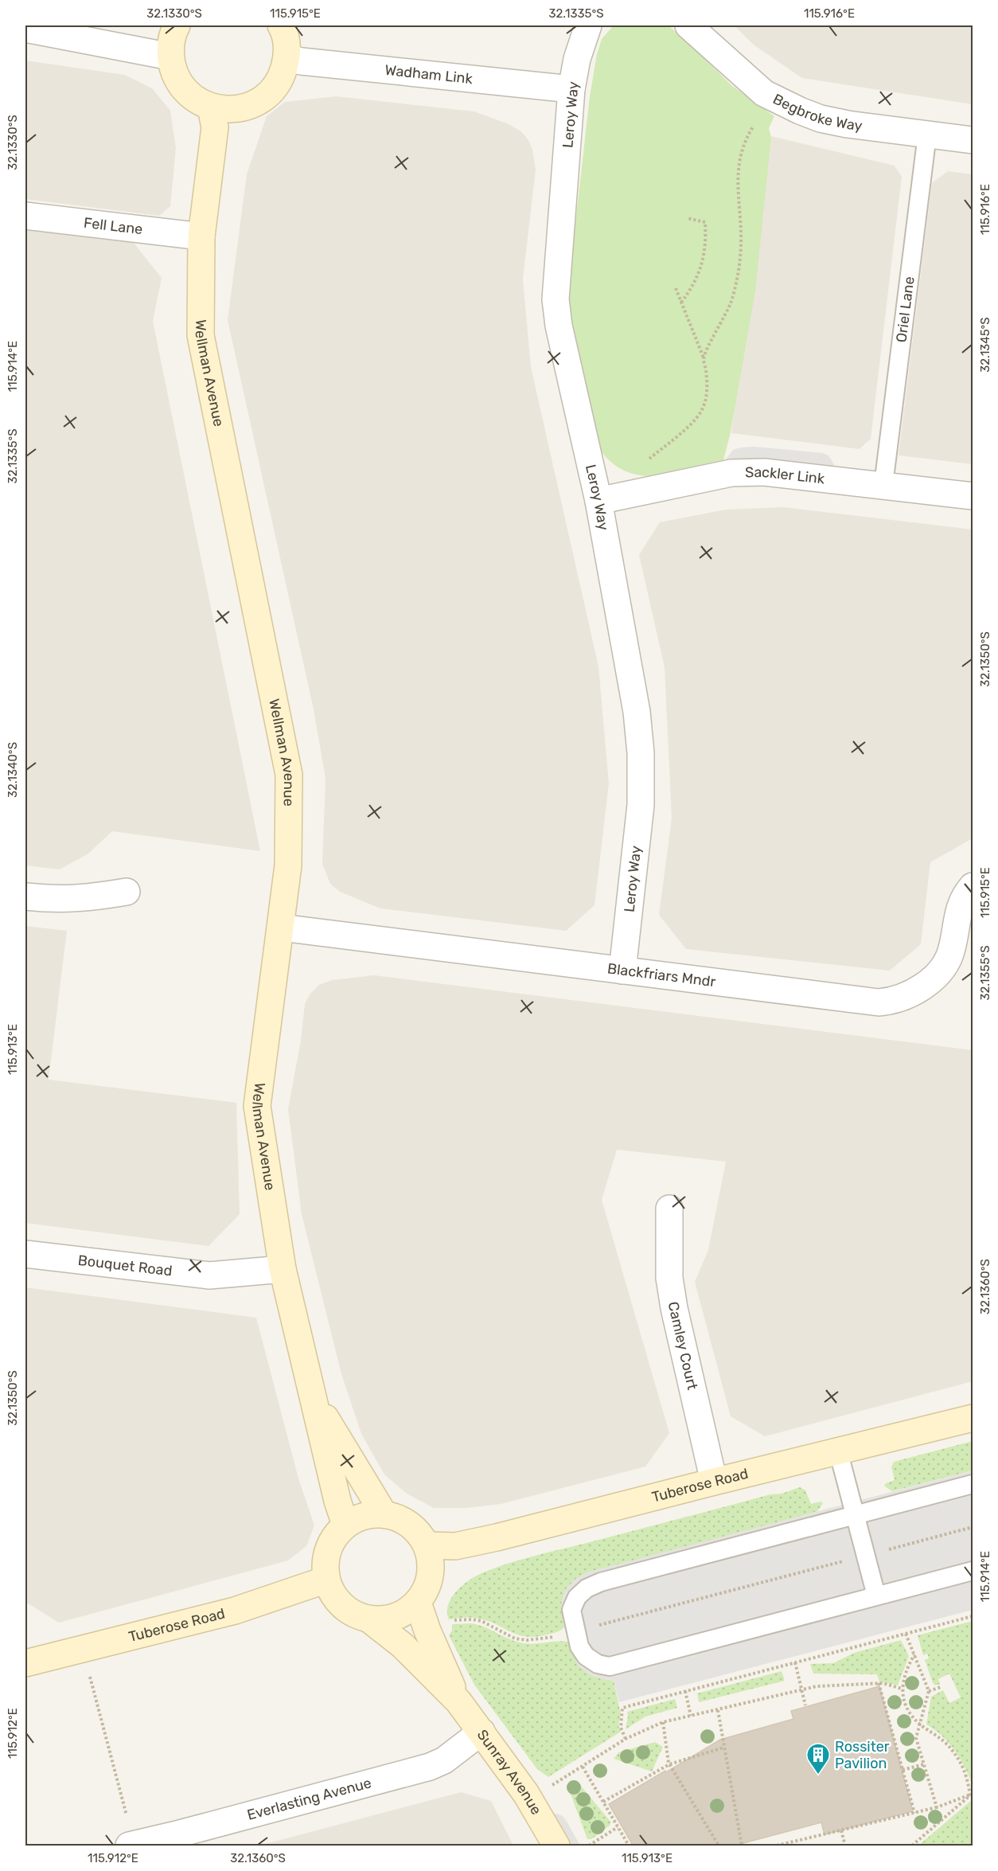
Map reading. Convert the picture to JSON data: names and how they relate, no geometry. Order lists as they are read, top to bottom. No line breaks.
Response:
{"streets":{"street":["Wadham Link","Begbroke Way","Leroy Way","Fell Lane","Wellman Avenue","Sackler Link","Blackfriars Mndr","Bouquet Road","Camley Court","Tuberose Road","Sunray Avenue","Everlasting Avenue"],"lane":["Oriel Lane"]},"crossings":[["Wadham Link","Leroy Way"],["Begbroke Way","Oriel Lane"],["Leroy Way","Sackler Link"],["Leroy Way","Blackfriars Mndr"],["Fell Lane","Wellman Avenue"],["Oriel Lane","Sackler Link"],["Wellman Avenue","Blackfriars Mndr"],["Wellman Avenue","Bouquet Road"],["Wellman Avenue","Tuberose Road"],["Wellman Avenue","Sunray Avenue"],["Camley Court","Tuberose Road"],["Tuberose Road","Sunray Avenue"],["Sunray Avenue","Everlasting Avenue"]],"places":{"building":["Rossiter Pavilion"]},"coordinates":["32.1330°S","115.915°E","32.1335°S","115.916°E","32.1345°S","115.914°E","32.1350°S","32.1340°S","32.1355°S","115.913°E","32.1360°S","115.912°E"]}
